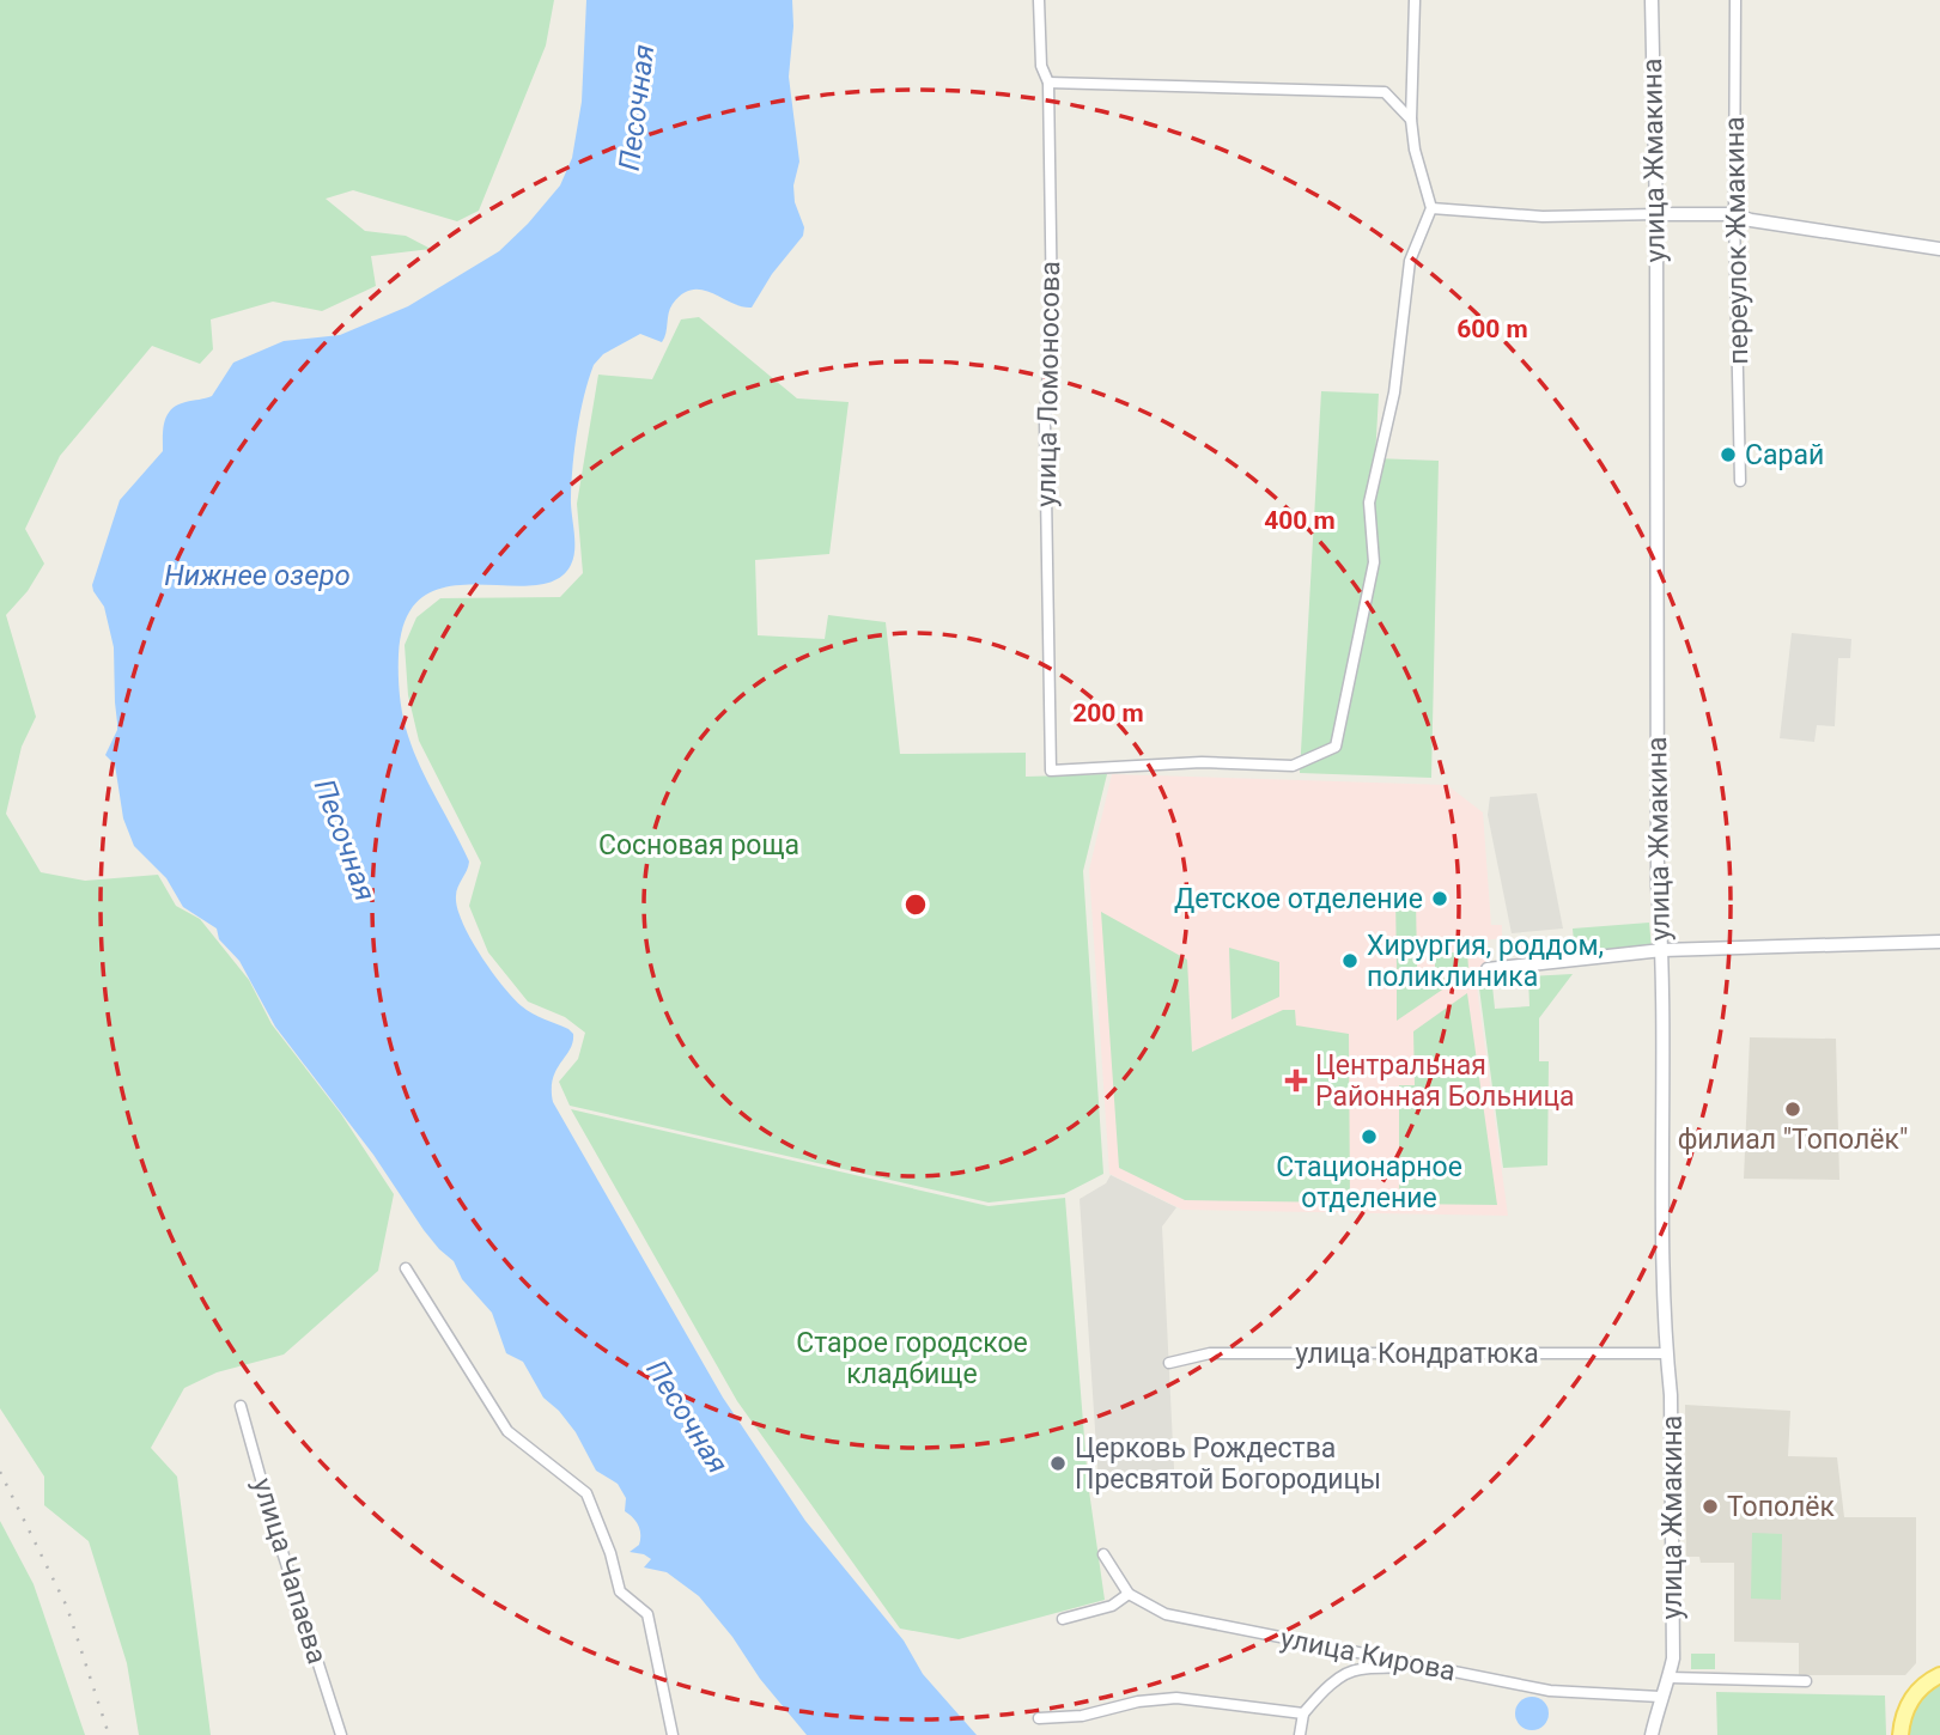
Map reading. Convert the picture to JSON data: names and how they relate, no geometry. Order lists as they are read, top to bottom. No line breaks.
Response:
{"streets":{"street":["улица Жмакина","переулок Жмакина","улица Ломоносова","улица Кондратюка","улица Чапаева","улица Кирова"]},"crossings":[["улица Жмакина","улица Кондратюка"]],"water":["Песочная","Нижнее озеро"],"parks":["Сосновая роща","Старое городское кладбище"],"places":{"other":["Сарай","Детское отделение","Хирургия, роддом, поликлиника","филиал \"Тополёк\"","Стационарное отделение","Церковь Рождества Пресвятой Богородицы","Тополёк"],"health":["Центральная Районная Больница"]},"rings":["600 m","400 m","200 m"]}
